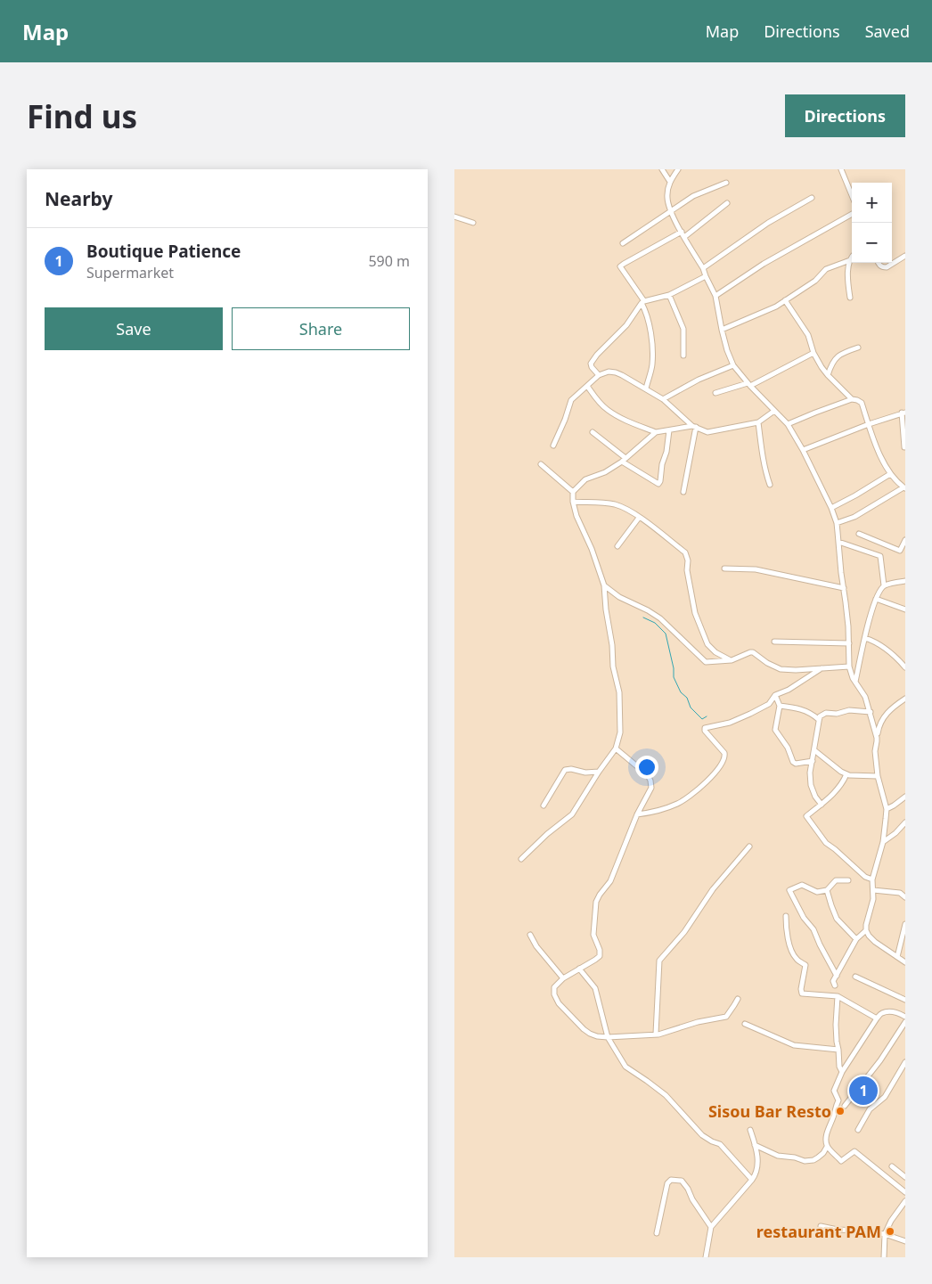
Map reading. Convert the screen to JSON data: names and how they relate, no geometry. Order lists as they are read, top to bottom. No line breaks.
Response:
{"places":["Sisou Bar Resto","restaurant PAM"],"page":{"header":"Map","nav":["Map","Directions","Saved"],"buttons":["Directions",["Save","Share"]],"title":"Find us","heading":"Nearby","map_buttons":["+","−"],"list":[{"mark":"1","name":"Boutique Patience","note":"Supermarket","value":"590 m"}],"pins":"1"}}
